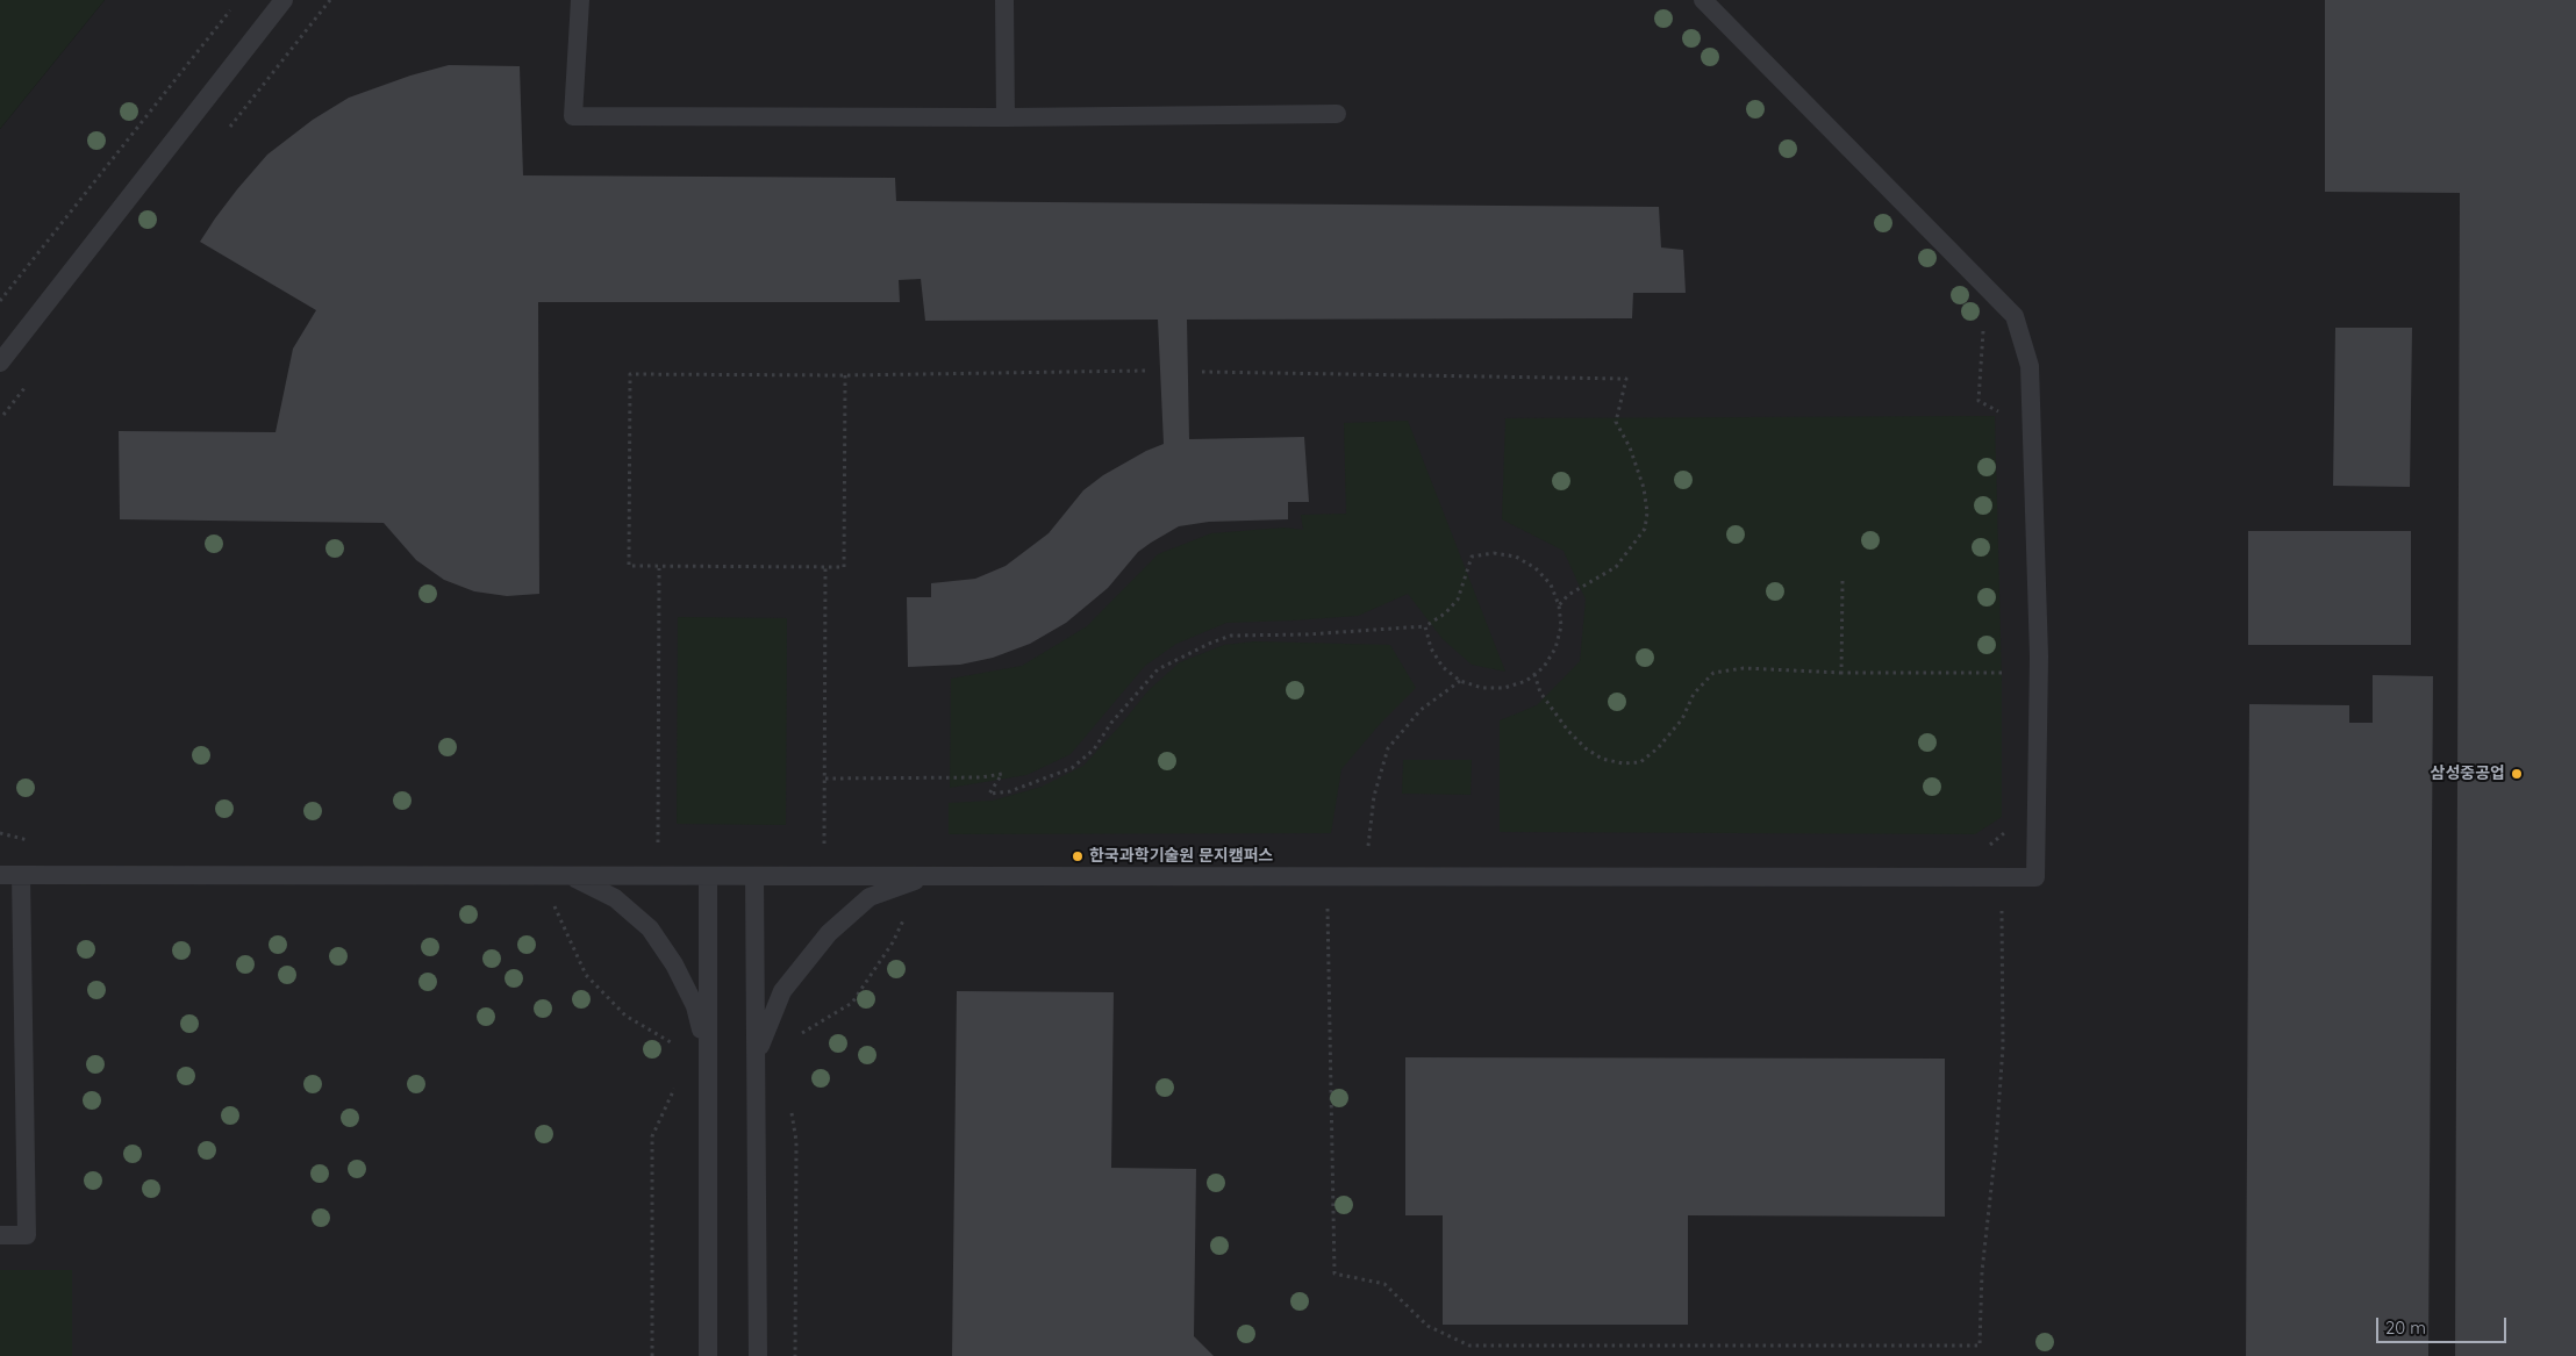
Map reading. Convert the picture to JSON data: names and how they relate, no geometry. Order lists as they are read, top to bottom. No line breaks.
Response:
{"places":["삼성중공업","한국과학기술원 문지캠퍼스"],"scale_bar":"20 m"}
